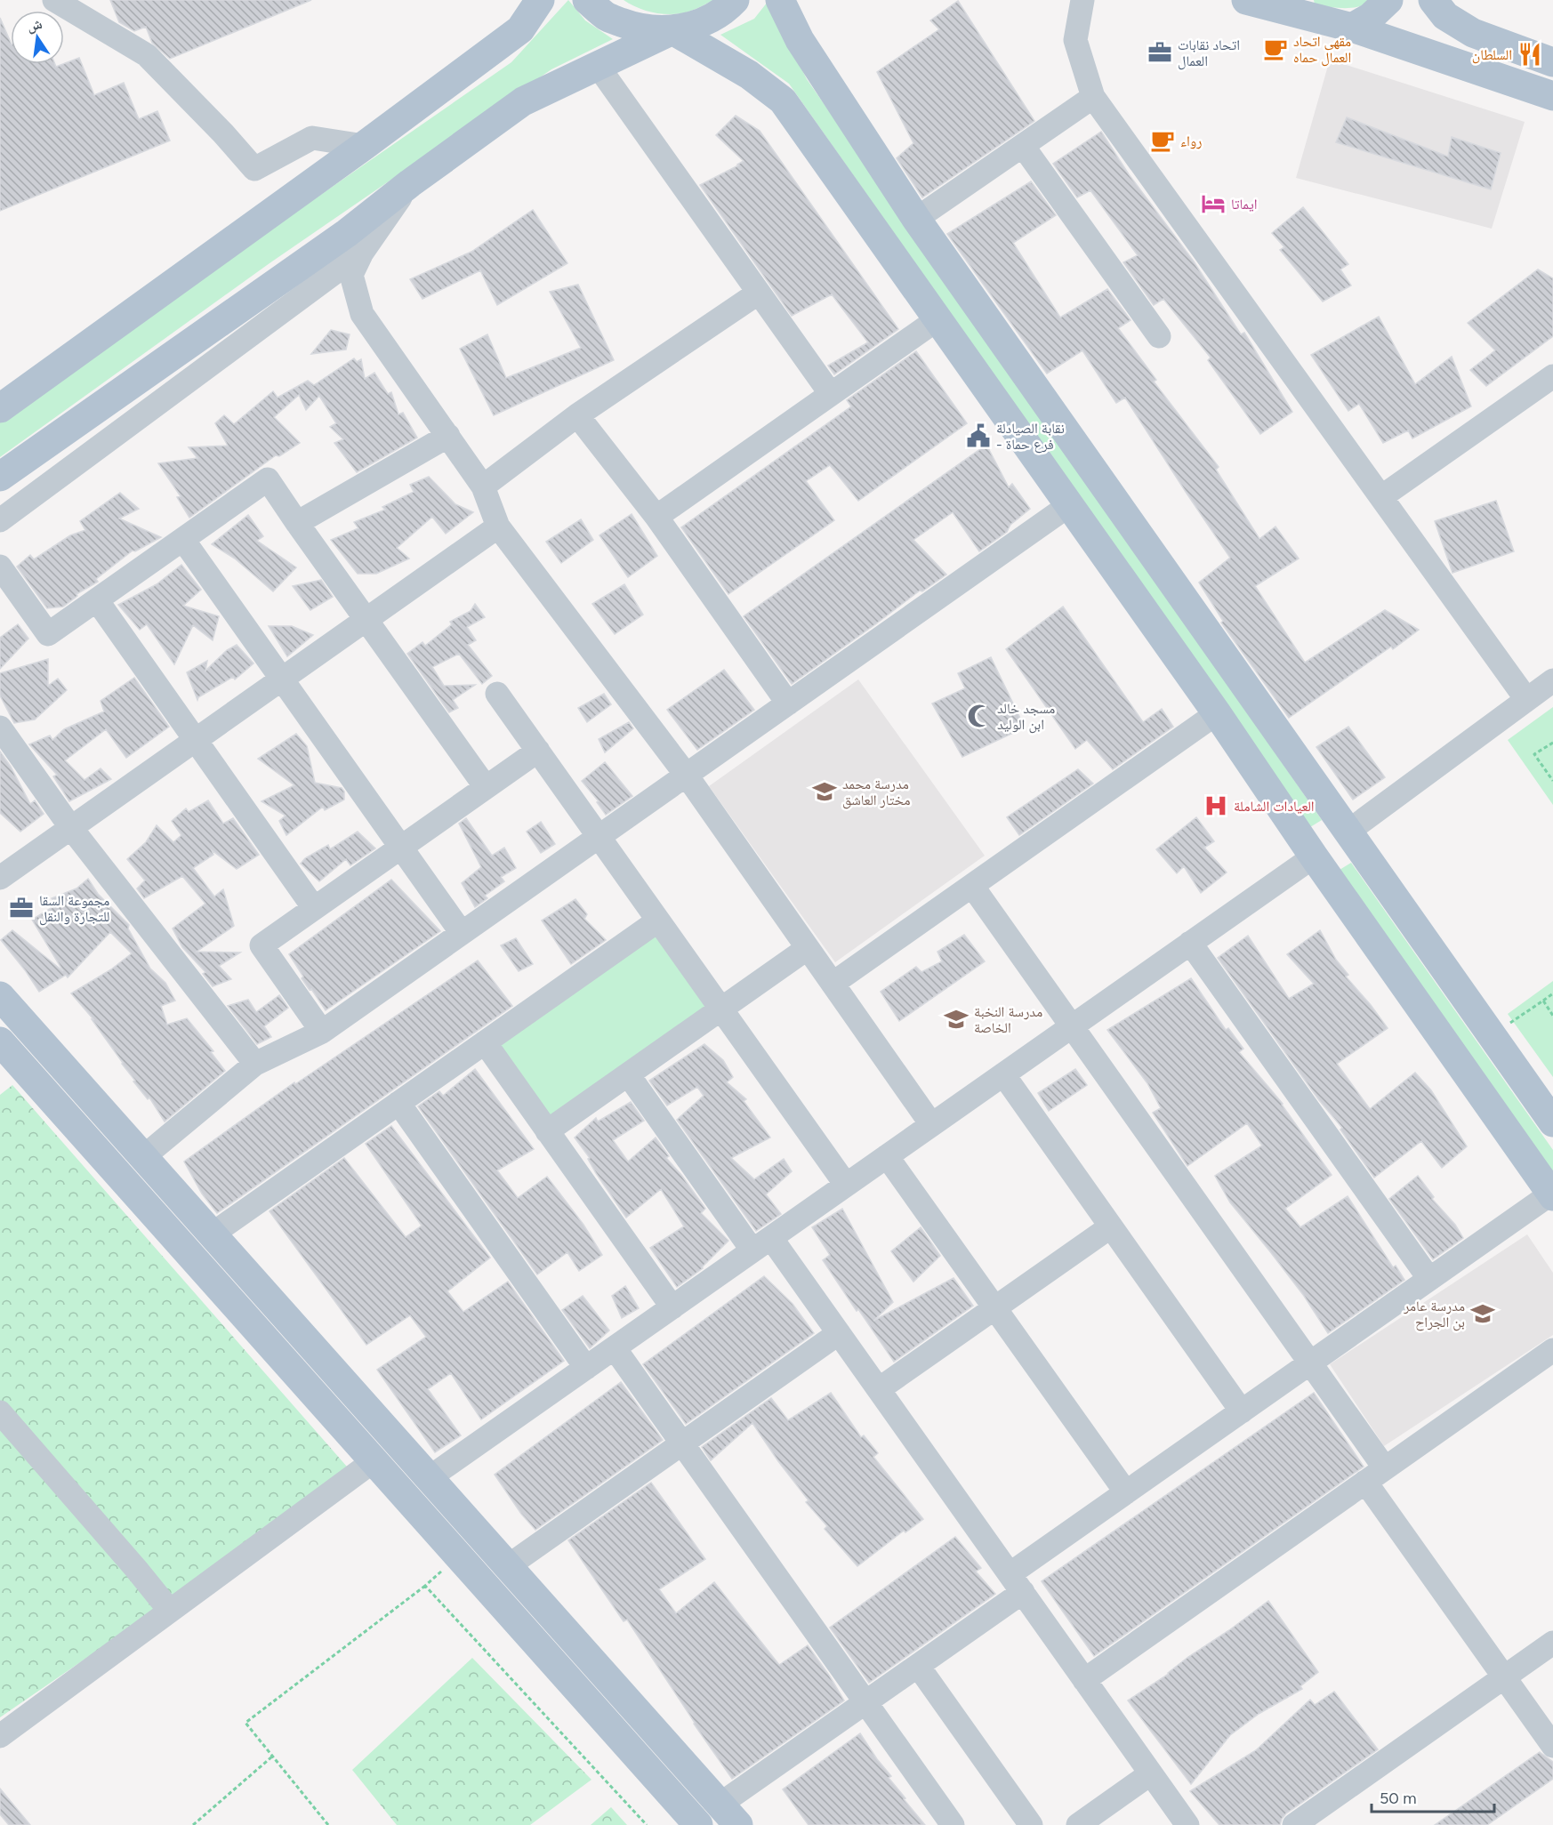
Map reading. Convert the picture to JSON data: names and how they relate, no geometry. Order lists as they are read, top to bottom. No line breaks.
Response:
{"places":{"cafe":["مقهى اتحاد العمال حماه","رواء"],"office":["اتحاد نقابات العمال","مجموعة السقا للتجارة والنقل"],"restaurant":["السلطان"],"hotel":["ايماتا"],"public building":["نقابة الصيادلة - فرع حماة"],"mosque":["مسجد خالد ابن الوليد"],"school or university":["مدرسة محمد مختار العاشق","مدرسة النخبة الخاصة","مدرسة عامر بن الجراح"],"hospital":["العيادات الشاملة"]},"scale_bar":"50 m","north":"top"}
